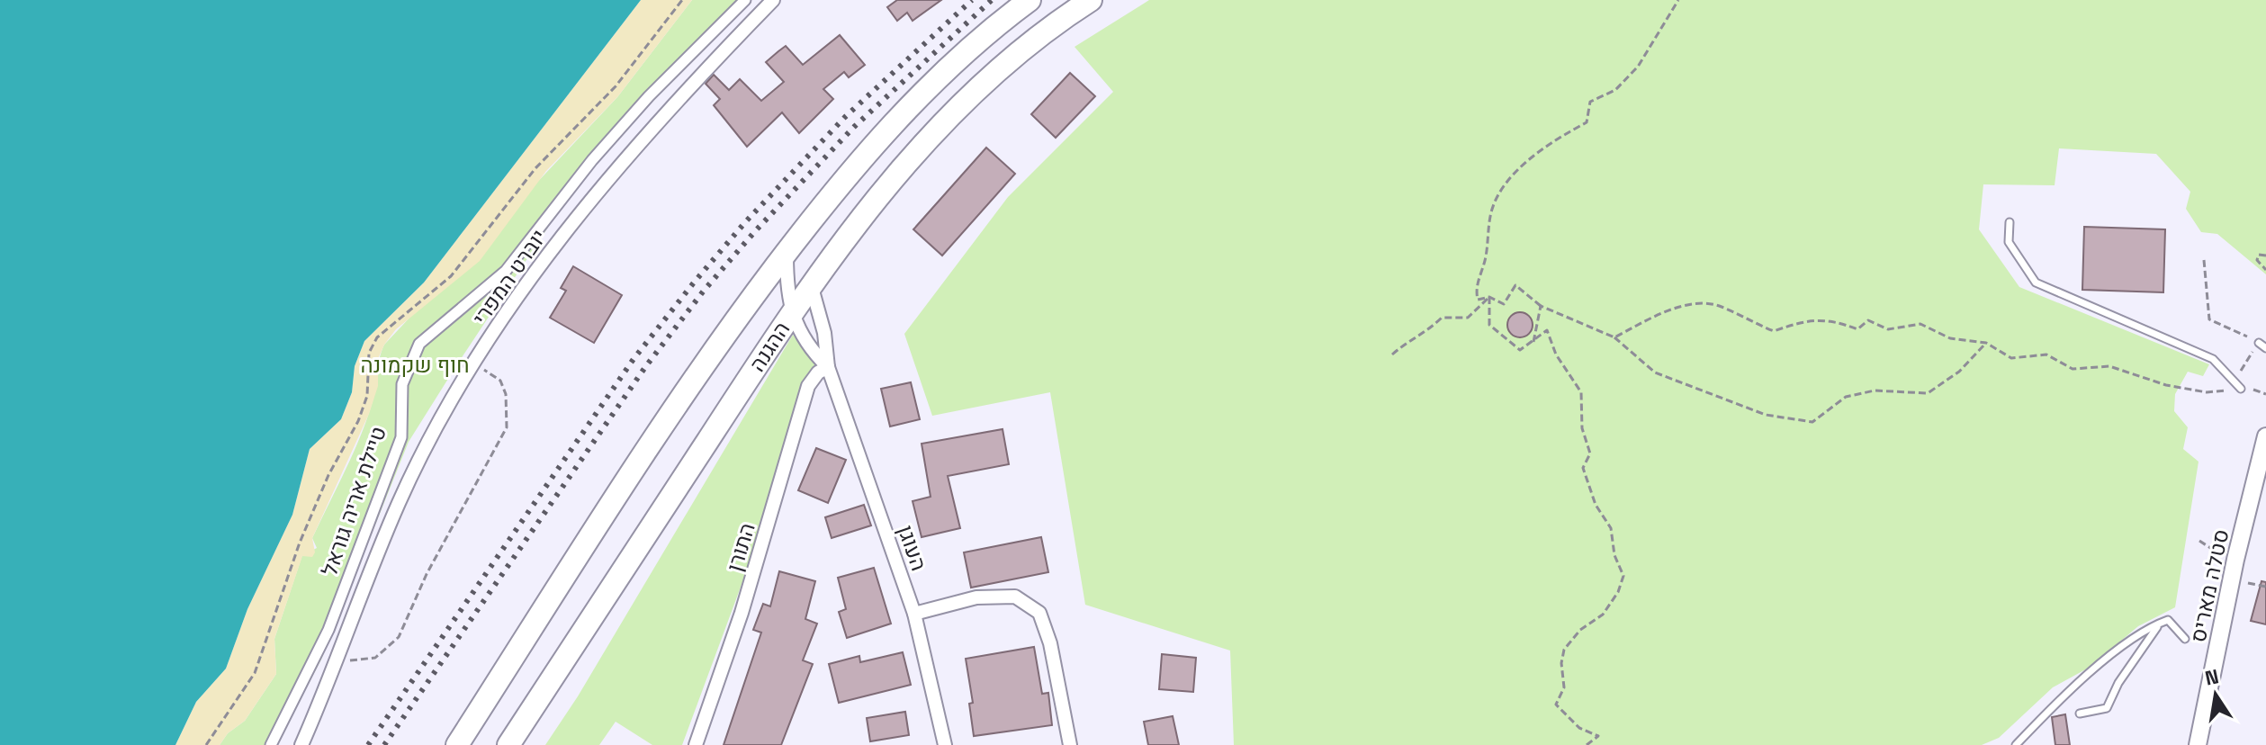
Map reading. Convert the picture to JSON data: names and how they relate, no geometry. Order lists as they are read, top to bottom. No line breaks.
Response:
{"streets":{"highway":["ההגנה"],"street":["יוברט המפרי","טיילת אריה גוראל","התורן","העוגן","סטלה מאריס"]},"crossings":[["ההגנה","העוגן"],["התורן","העוגן"]],"parks":["חוף שקמונה"],"north":"top"}
